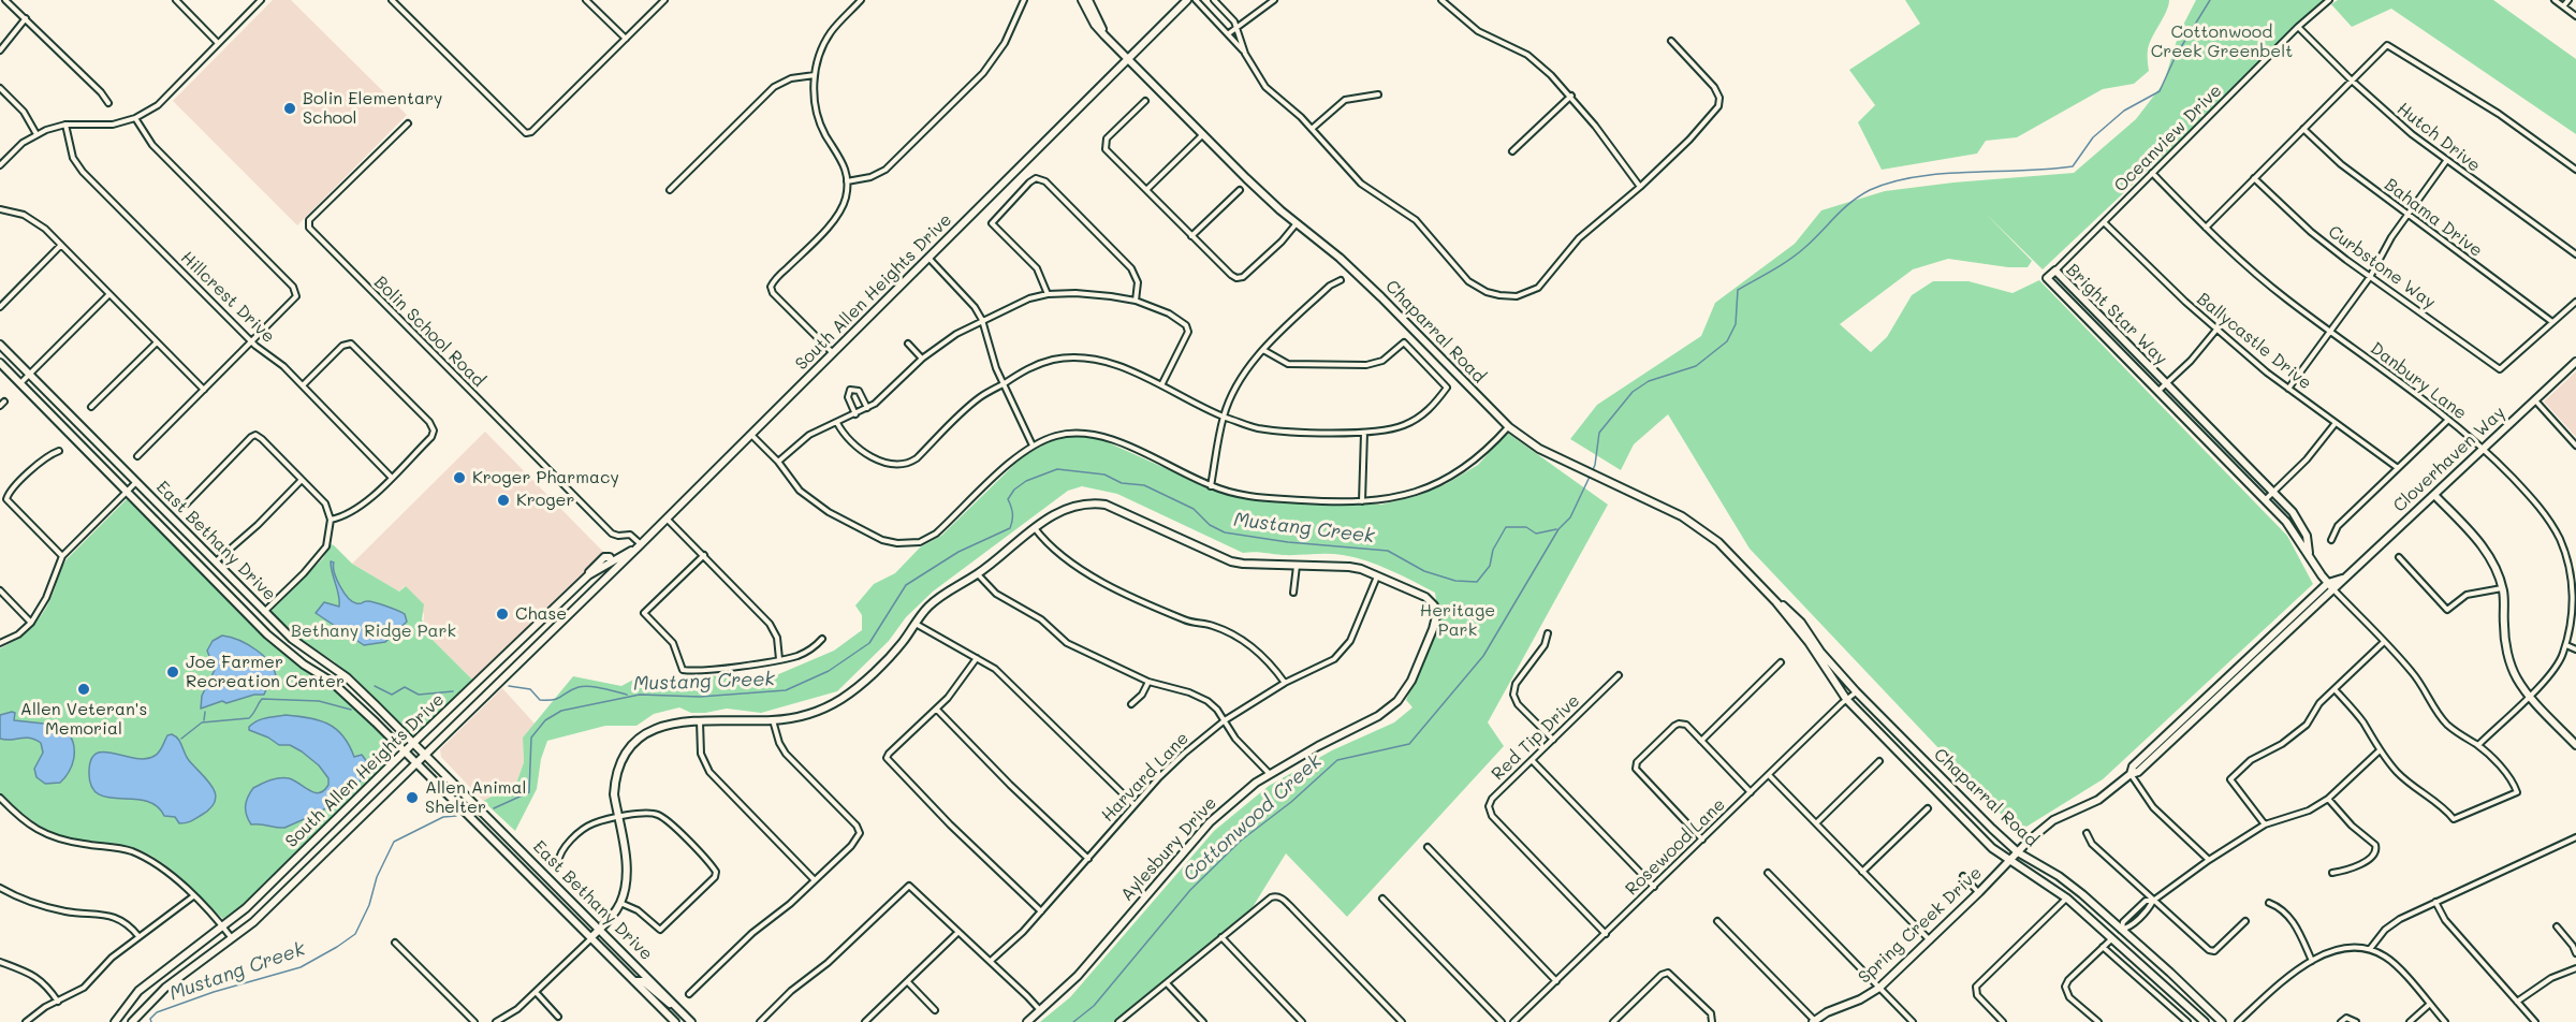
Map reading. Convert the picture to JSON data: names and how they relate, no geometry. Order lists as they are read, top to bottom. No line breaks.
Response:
{"streets":{"main road":["South Allen Heights Drive","Bright Star Way","Chaparral Road","Cloverhaven Way","East Bethany Drive","Aylesbury Drive","Spring Creek Drive"],"street":["Hutch Drive","Oceanview Drive","Bahama Drive","Curbstone Way","Hillcrest Drive","Bolin School Road","Ballycastle Drive","Danbury Lane","Red Tip Drive","Harvard Lane","Rosewood Lane"]},"crossings":[["Hutch Drive","Oceanview Drive"],["Oceanview Drive","Bright Star Way"],["Oceanview Drive","Ballycastle Drive"],["Oceanview Drive","Danbury Lane"],["Bahama Drive","Curbstone Way"],["South Allen Heights Drive","Bolin School Road"],["South Allen Heights Drive","Chaparral Road"],["South Allen Heights Drive","East Bethany Drive"],["Bright Star Way","Danbury Lane"],["Bright Star Way","Cloverhaven Way"],["Chaparral Road","Cloverhaven Way"],["Chaparral Road","Rosewood Lane"],["Chaparral Road","Spring Creek Drive"],["Danbury Lane","Cloverhaven Way"],["Cloverhaven Way","Spring Creek Drive"],["Red Tip Drive","Rosewood Lane"],["Harvard Lane","Aylesbury Drive"]],"water":["Mustang Creek","Cottonwood Creek"],"parks":["Cottonwood Creek Greenbelt","Heritage Park","Bethany Ridge Park"],"places":["Bolin Elementary School","Kroger Pharmacy","Kroger","Chase","Joe Farmer Recreation Center","Allen Veteran's Memorial","Allen Animal Shelter"]}
